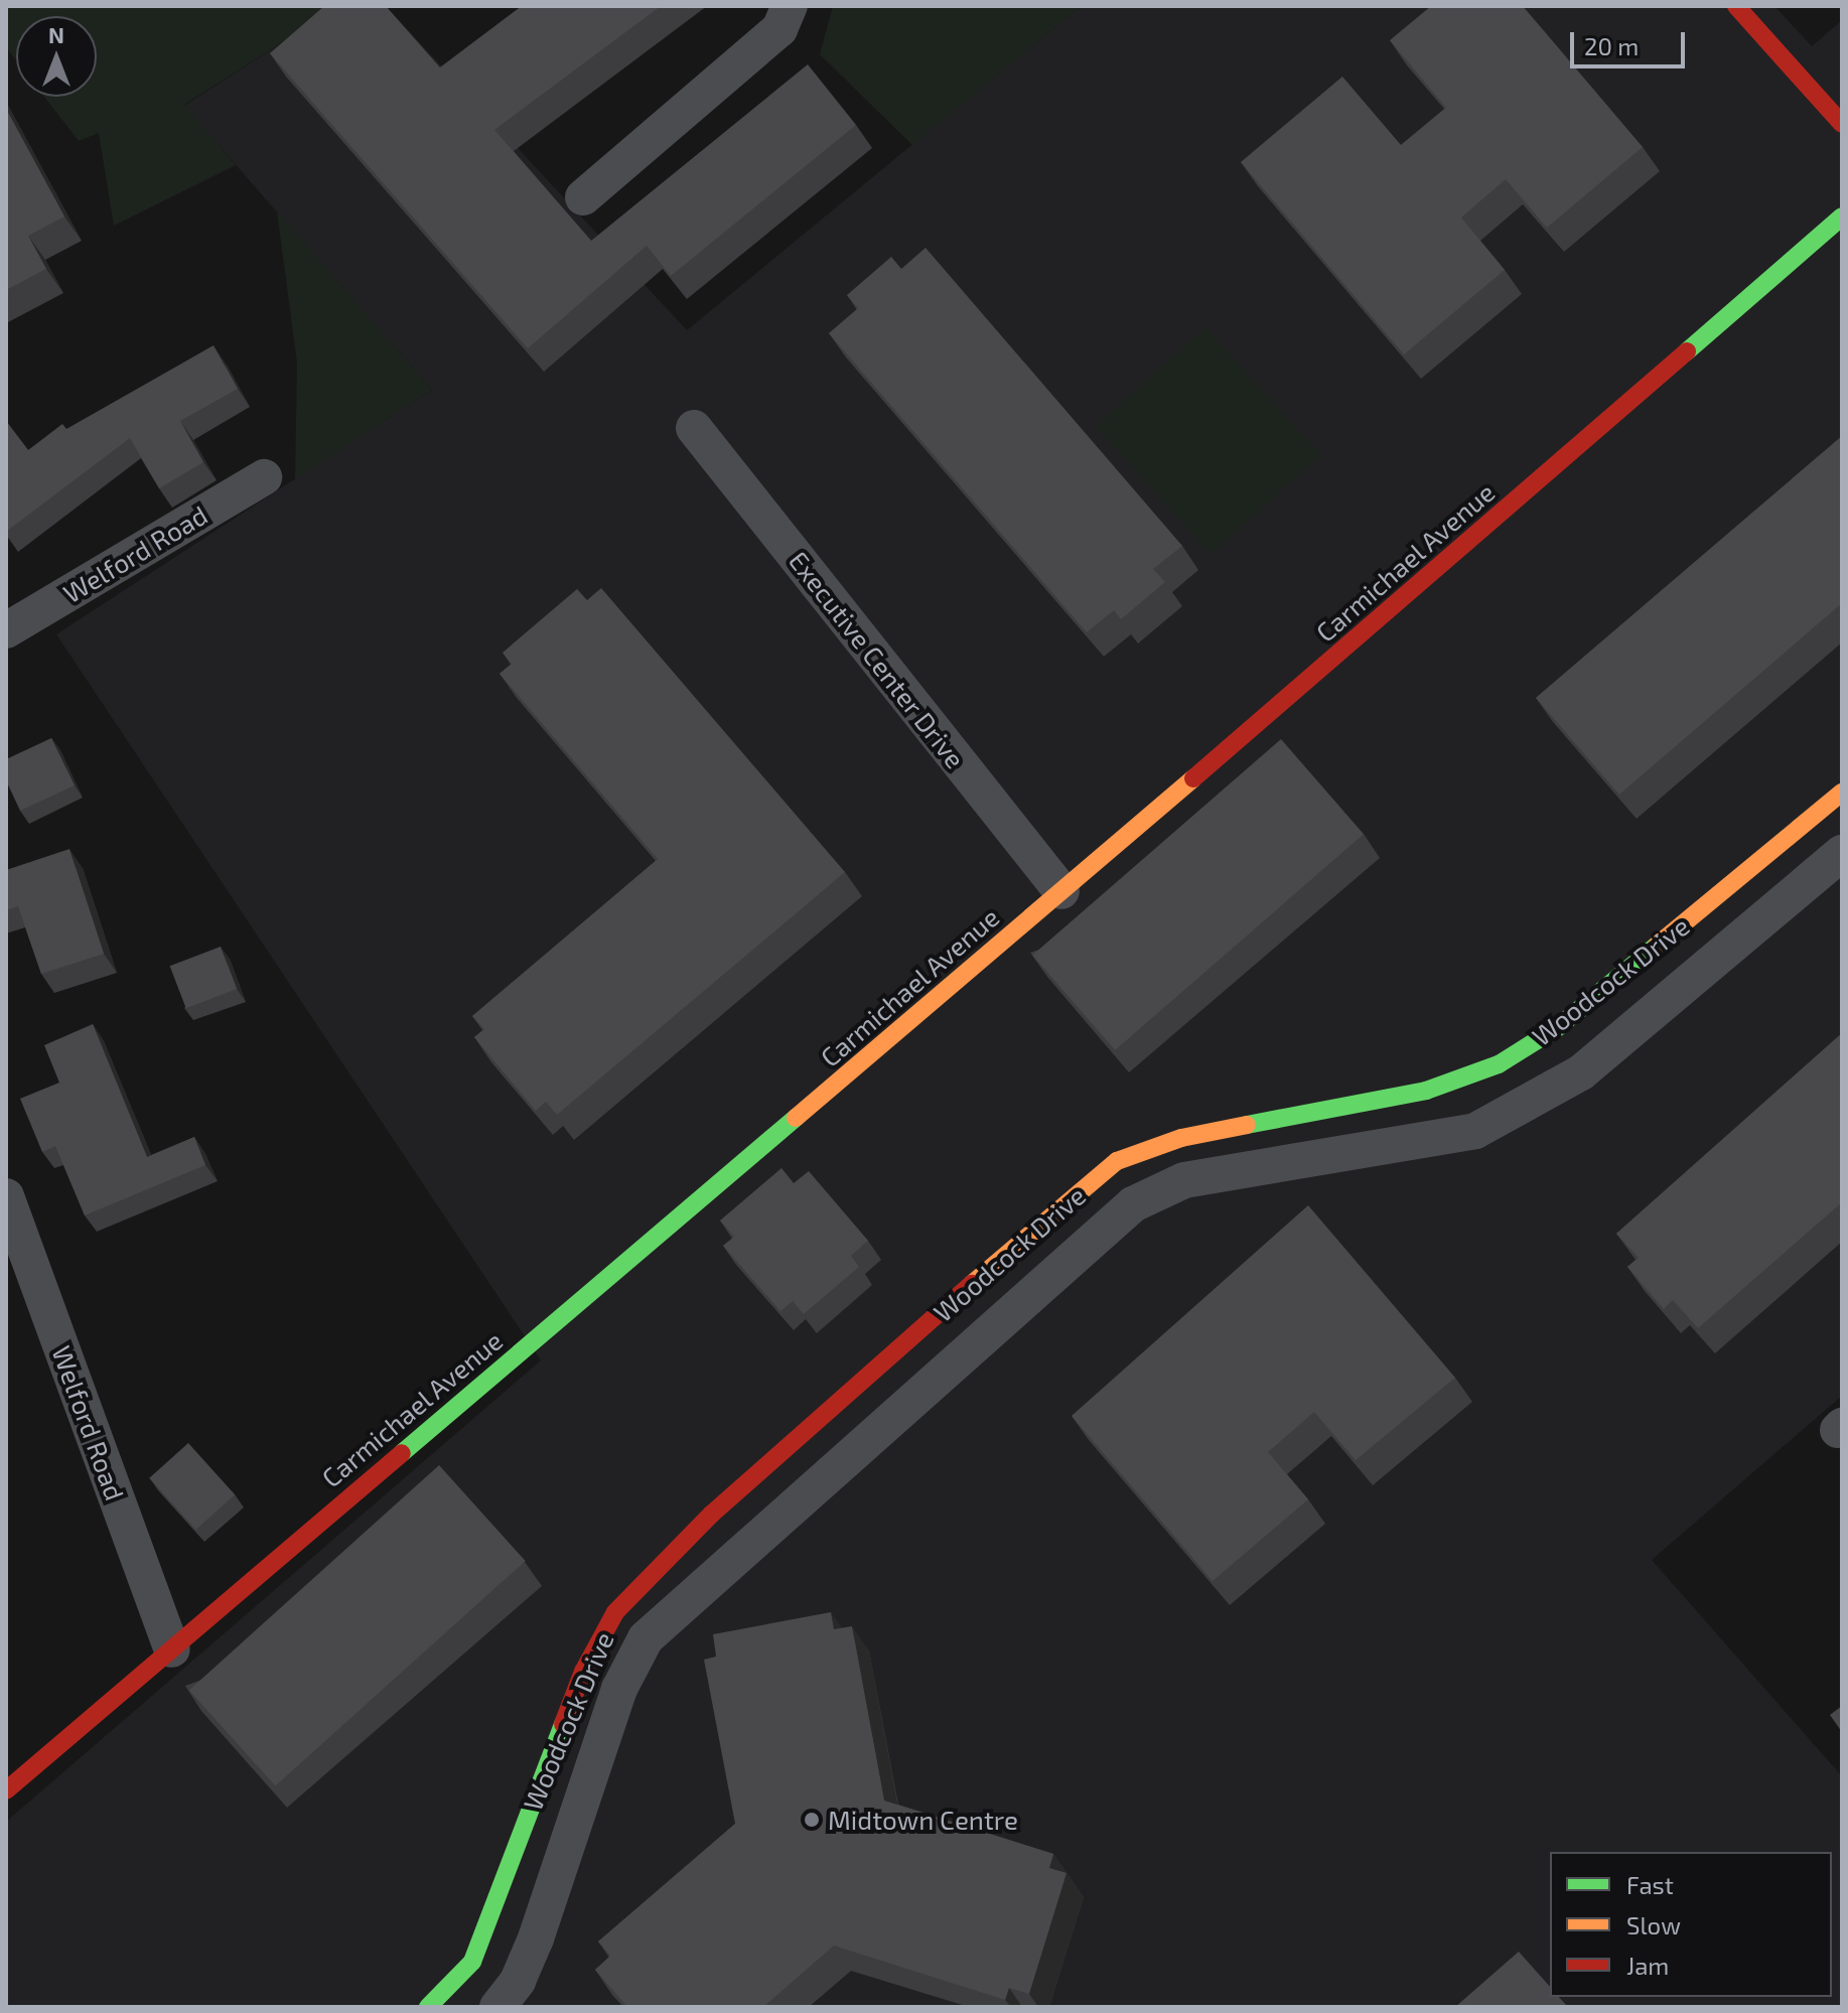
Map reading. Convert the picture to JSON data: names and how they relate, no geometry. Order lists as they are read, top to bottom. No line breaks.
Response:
{"streets":{"street":["Welford Road","Carmichael Avenue","Executive Center Drive","Woodcock Drive"]},"crossings":[["Welford Road","Carmichael Avenue"],["Carmichael Avenue","Executive Center Drive"]],"places":["Midtown Centre"],"legend":["Fast","Slow","Jam"],"scale_bar":"20 m","north":"top"}
